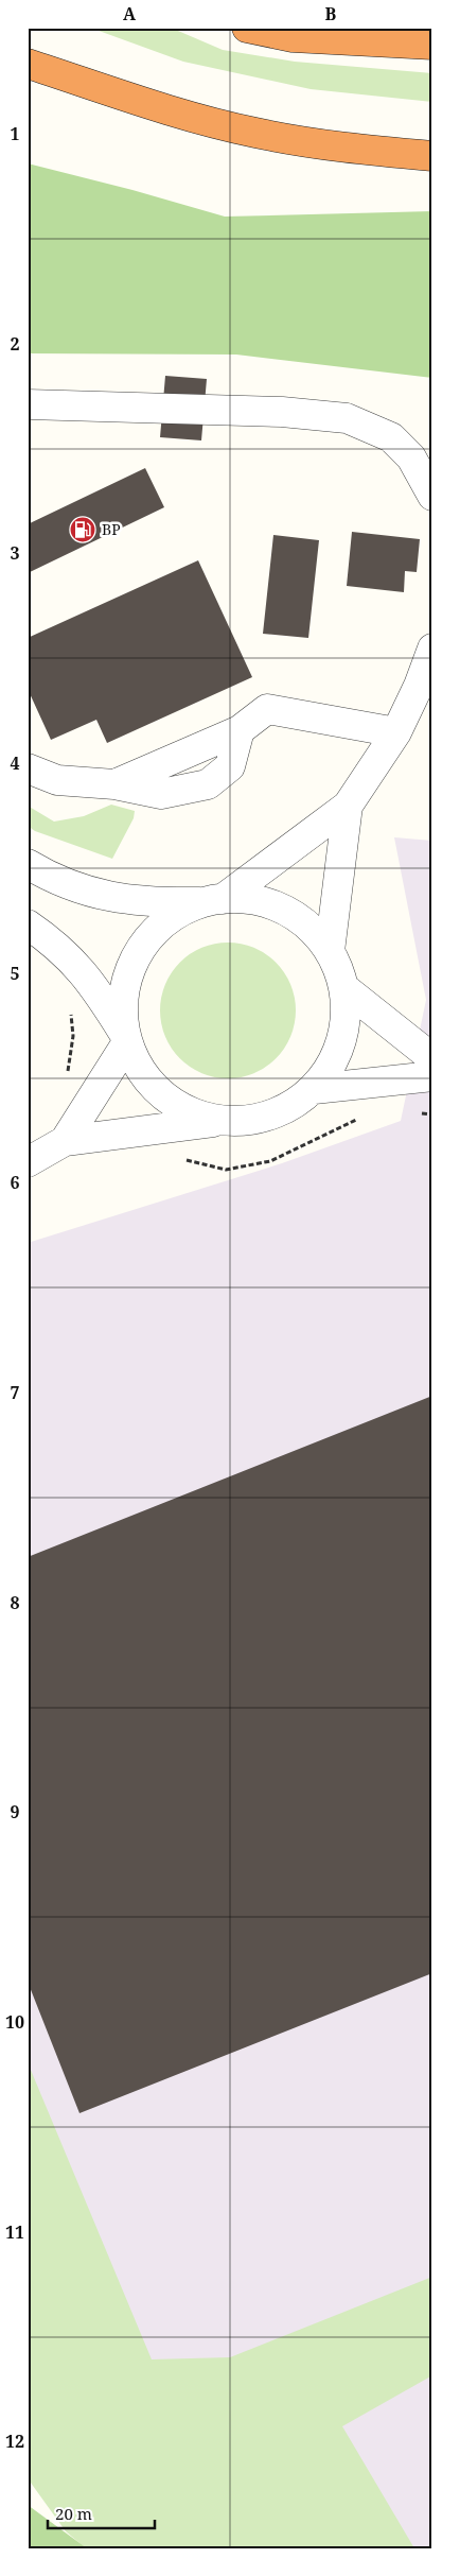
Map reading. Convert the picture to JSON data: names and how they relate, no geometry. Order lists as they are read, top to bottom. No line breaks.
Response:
{"places":{"fuel station":["BP"]},"scale_bar":"20 m","grid":{"columns":["A","B"],"rows":["1","2","3","4","5","6","7","8","9","10","11","12"]}}
